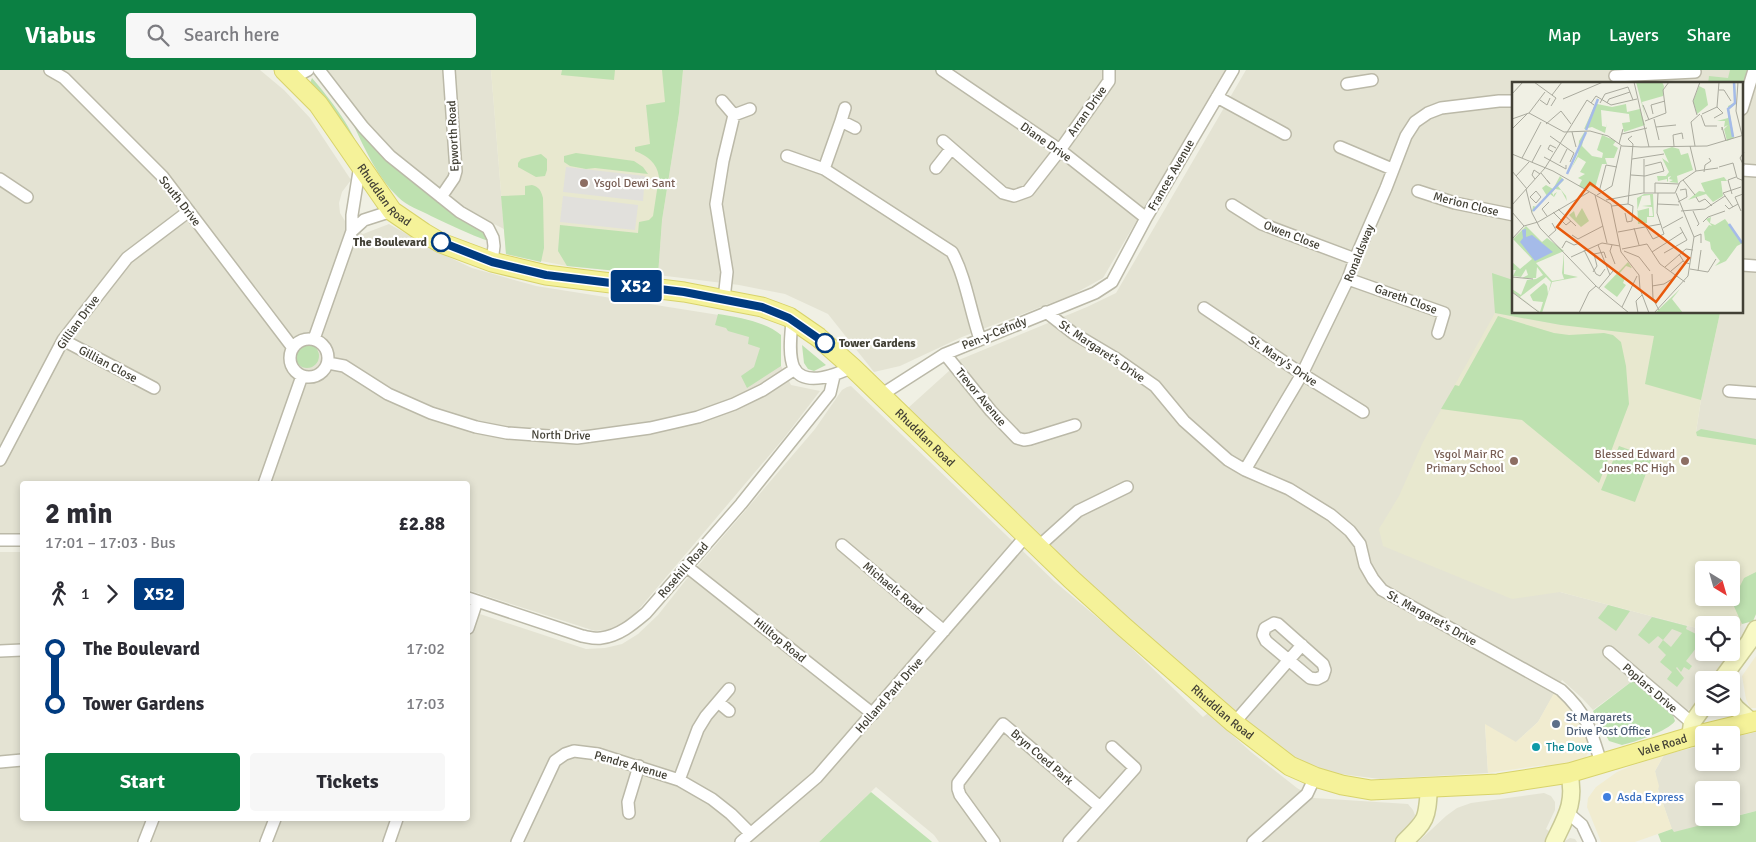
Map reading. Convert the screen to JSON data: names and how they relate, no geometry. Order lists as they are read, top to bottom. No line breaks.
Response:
{"streets":{"main road":["Rhuddlan Road","Vale Road"],"street":["Arran Drive","Epworth Road","Diane Drive","Frances Avenue","South Drive","Merion Close","Owen Close","Ronaldsway","Gareth Close","Gillian Drive","Pen-y-Cefndy","St. Margaret's Drive","St. Mary's Drive","Gillian Close","Trevor Avenue","North Drive","Rosehill Road","Michaels Road","Hilltop Road","Poplars Drive","Holland Park Drive","Bryn Coed Park","Pendre Avenue"]},"crossings":[["Arran Drive","Diane Drive"],["Diane Drive","Frances Avenue"],["Frances Avenue","Pen-y-Cefndy"],["Rhuddlan Road","Pen-y-Cefndy"],["Rhuddlan Road","Holland Park Drive"],["Rhuddlan Road","Vale Road"],["South Drive","Gillian Drive"],["South Drive","North Drive"],["Owen Close","Ronaldsway"],["Ronaldsway","Gareth Close"],["Ronaldsway","St. Margaret's Drive"],["Ronaldsway","St. Mary's Drive"],["Gillian Drive","Gillian Close"],["Pen-y-Cefndy","St. Margaret's Drive"],["Pen-y-Cefndy","Trevor Avenue"],["St. Margaret's Drive","Vale Road"],["Rosehill Road","Hilltop Road"],["Michaels Road","Holland Park Drive"],["Hilltop Road","Holland Park Drive"],["Poplars Drive","Vale Road"],["Holland Park Drive","Pendre Avenue"]],"places":["Ysgol Dewi Sant","The Boulevard","Tower Gardens","Ysgol Mair RC Primary School","Blessed Edward Jones RC High","St Margarets Drive Post Office","The Dove","Asda Express"],"lines":["bus line X52"],"north":"bottom right","page":{"header":"Viabus","search":"Search here","nav":["Map","Layers","Share"],"on_map":"X52","heading":["2 min","17:01 – 17:03 · Bus","£2.88"],"map_buttons":["+","−"],"legs":["1","X52"],"list":[{"name":"The Boulevard","value":"17:02"},{"name":"Tower Gardens","value":"17:03"}],"buttons":["Start","Tickets"]}}
